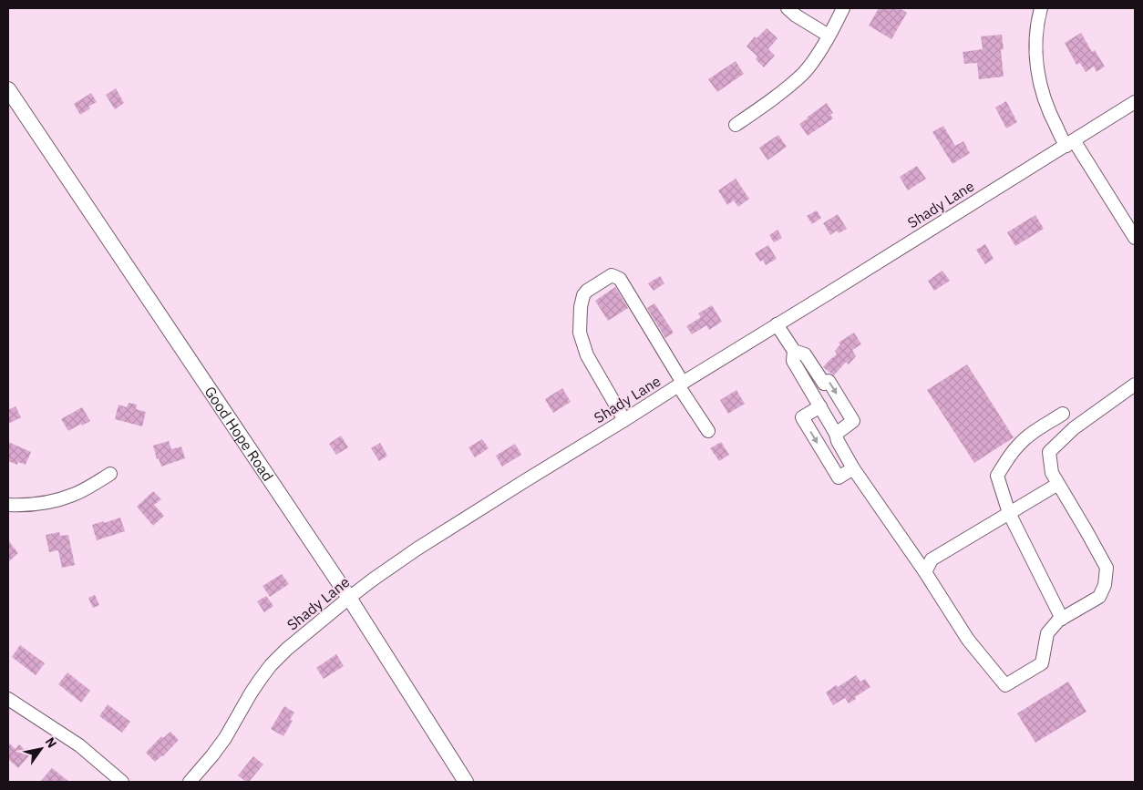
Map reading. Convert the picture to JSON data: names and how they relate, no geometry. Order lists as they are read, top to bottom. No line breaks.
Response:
{"streets":{"main road":["Good Hope Road"],"street":["Shady Lane"]},"crossings":[["Shady Lane","Good Hope Road"]],"north":"top right"}
